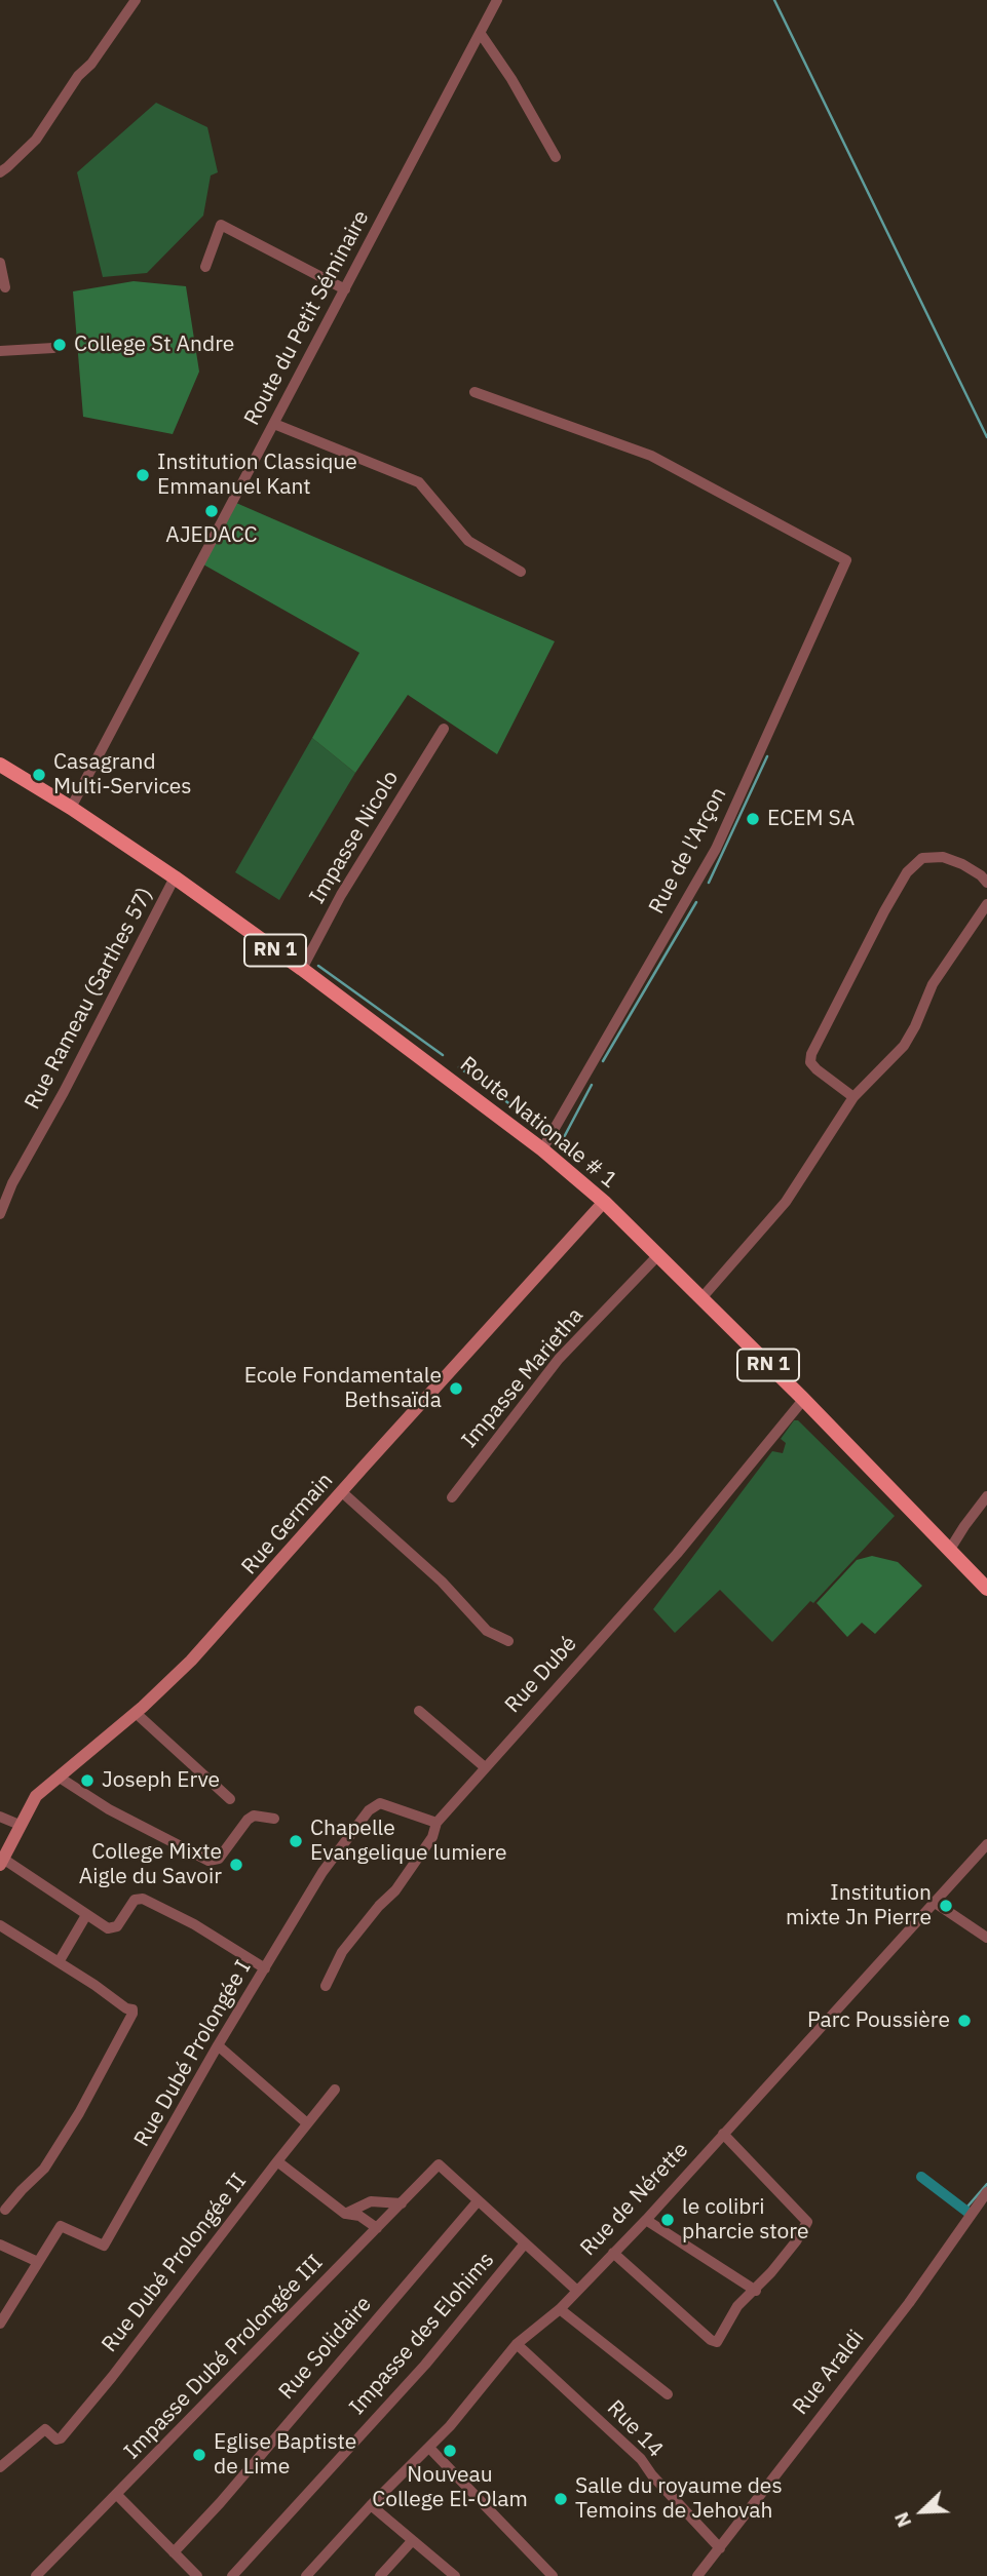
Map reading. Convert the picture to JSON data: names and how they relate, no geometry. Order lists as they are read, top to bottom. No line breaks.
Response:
{"streets":{"main road":["RN 1","Route Nationale # 1"],"street":["Route du Petit Séminaire","Impasse Nicolo","Rue de l'Arçon","Rue Rameau (Sarthes 57)","Impasse Marietha","Rue Germain","Rue Dubé","Rue Dubé Prolongée I","Rue de Nérette","Rue Dubé Prolongée II","Impasse des Elohims","Rue Solidaire","Impasse Dubé Prolongée III","Rue Araldi","Rue 14"]},"crossings":[["Route du Petit Séminaire","Route Nationale # 1"],["Impasse Nicolo","Route Nationale # 1"],["Rue de l'Arçon","Route Nationale # 1"],["Rue Rameau (Sarthes 57)","Route Nationale # 1"],["Route Nationale # 1","Impasse Marietha"],["Route Nationale # 1","Rue Germain"],["Route Nationale # 1","Rue Dubé"],["Rue Dubé","Rue Dubé Prolongée I"],["Rue de Nérette","Rue 14"],["Rue Solidaire","Impasse Dubé Prolongée III"],["Rue Araldi","Rue 14"]],"places":["College St Andre","Institution Classique Emmanuel Kant","AJEDACC","Casagrand Multi-Services","ECEM SA","Ecole Fondamentale Bethsaïda","Joseph Erve","Chapelle Evangelique lumiere","College Mixte Aigle du Savoir","Institution mixte Jn Pierre","Parc Poussière","le colibri pharcie store","Nouveau College El-Olam","Eglise Baptiste de Lime","Salle du royaume des Temoins de Jehovah"],"north":"bottom left"}
